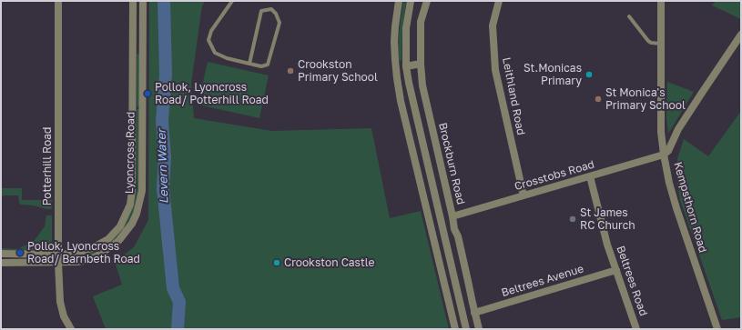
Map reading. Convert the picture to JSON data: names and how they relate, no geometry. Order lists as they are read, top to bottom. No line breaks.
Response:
{"streets":{"street":["Leithland Road","Lyoncross Road","Brockburn Road","Potterhill Road","Crosstobs Road","Kempsthorn Road","Beltrees Avenue","Beltrees Road"]},"crossings":[["Leithland Road","Crosstobs Road"],["Lyoncross Road","Potterhill Road"],["Brockburn Road","Crosstobs Road"],["Brockburn Road","Beltrees Avenue"],["Crosstobs Road","Kempsthorn Road"],["Crosstobs Road","Beltrees Road"],["Beltrees Avenue","Beltrees Road"]],"water":["Levern Water"],"places":["Crookston Primary School","St.Monicas Primary","Pollok, Lyoncross Road/ Potterhill Road","St Monica's Primary School","St James RC Church","Pollok, Lyoncross Road/ Barnbeth Road","Crookston Castle"]}
